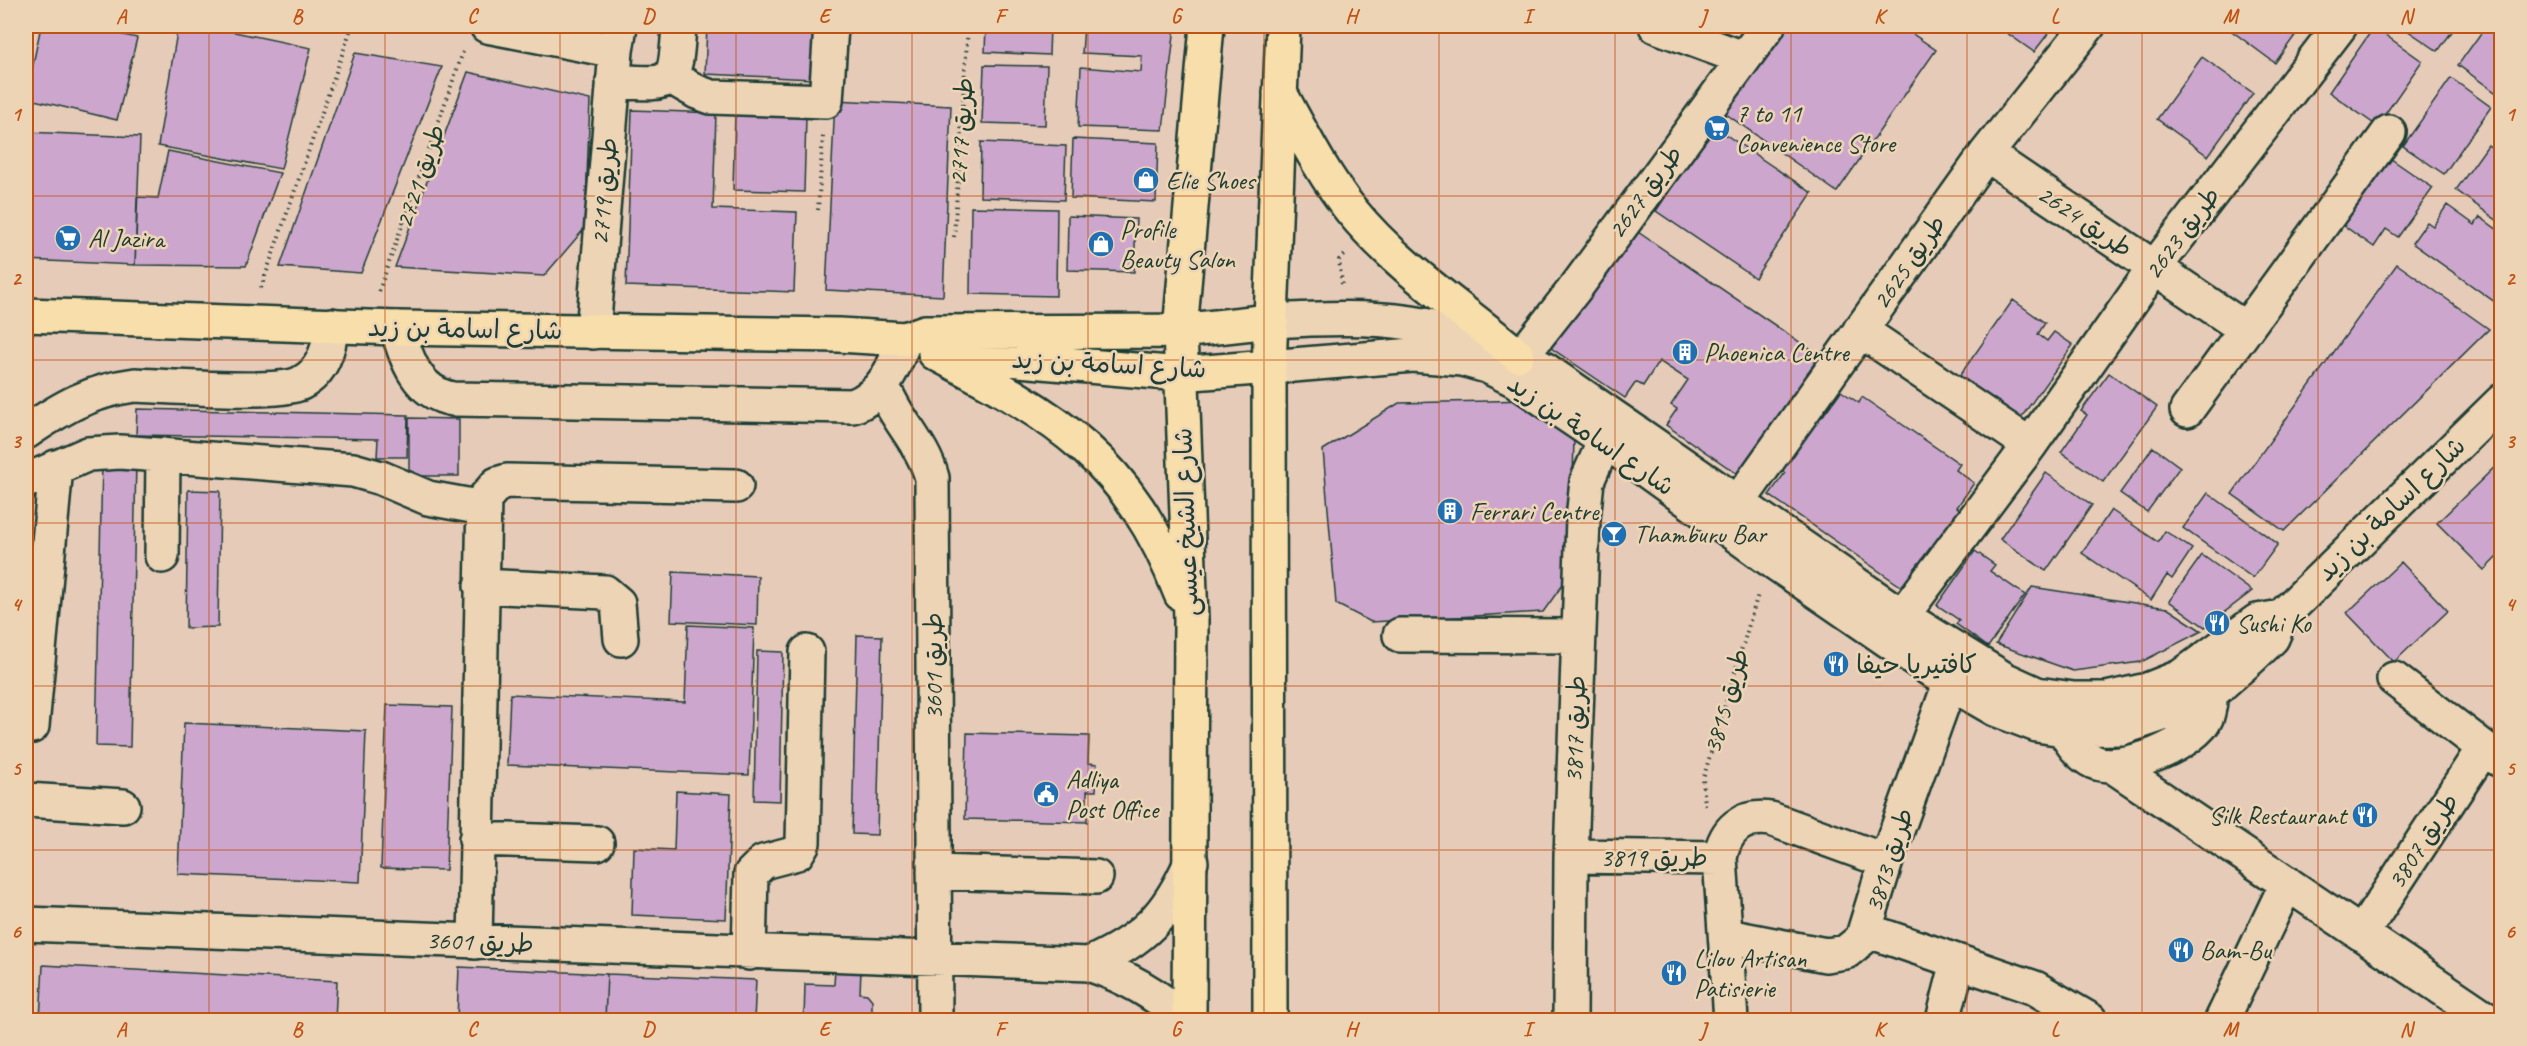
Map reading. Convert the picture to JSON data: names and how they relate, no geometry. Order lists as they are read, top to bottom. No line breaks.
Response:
{"streets":{"main road":["شارع اسامة بن زيد","شارع الشيخ عيسى"],"street":["طريق 2719","طريق 2627","طريق 2624","طريق 2623","طريق 2625","طريق 3601","طريق 3817","طريق 3807","طريق 3819","طريق 3813"],"path":["طريق 2717","طريق 2721","طريق 3815"]},"crossings":[["طريق 2721","شارع اسامة بن زيد"],["طريق 2719","شارع اسامة بن زيد"],["طريق 2627","شارع اسامة بن زيد"],["طريق 2624","طريق 2623"],["طريق 2624","طريق 2625"],["طريق 2623","شارع اسامة بن زيد"],["طريق 2625","شارع اسامة بن زيد"],["شارع اسامة بن زيد","شارع الشيخ عيسى"],["شارع اسامة بن زيد","طريق 3815"],["شارع اسامة بن زيد","طريق 3817"],["شارع اسامة بن زيد","طريق 3813"],["شارع الشيخ عيسى","طريق 3601"],["طريق 3815","طريق 3819"],["طريق 3817","طريق 3819"],["طريق 3819","طريق 3813"]],"places":{"supermarket":["7 to 11 Convenience Store","Al Jazira"],"shop":["Elie Shoes","Profile Beauty Salon"],"building":["Phoenica Centre","Ferrari Centre"],"bar":["Thamburu Bar"],"restaurant":["Sushi Ko","كافتيريا حيفا","Silk Restaurant","Bam-Bu","Lilou Artisan Patisierie"],"public building":["Adliya Post Office"]},"grid":{"columns":["A","B","C","D","E","F","G","H","I","J","K","L","M","N"],"rows":["1","2","3","4","5","6"]}}
